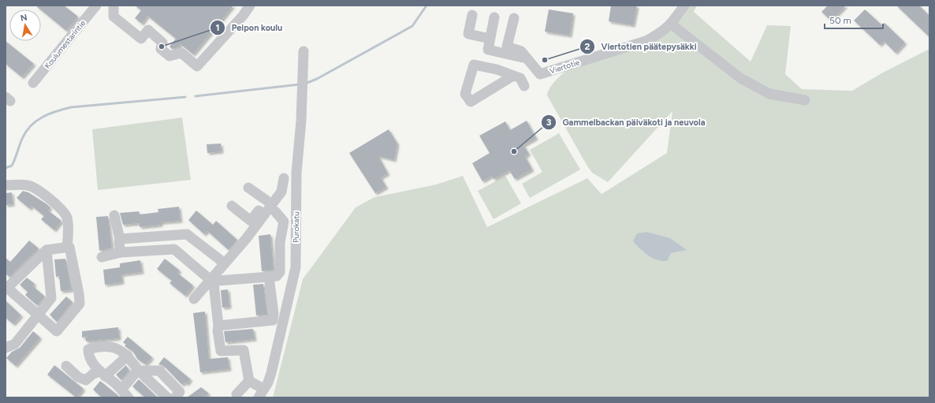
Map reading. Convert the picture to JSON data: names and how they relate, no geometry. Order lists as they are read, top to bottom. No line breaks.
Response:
{"streets":{"street":["Koulumestarintie","Viertotie","Purokatu"]},"places":["Peipon koulu","Viertotien päätepysäkki","Gammelbackan päiväkoti ja neuvola"],"scale_bar":"50 m","north":"top"}
